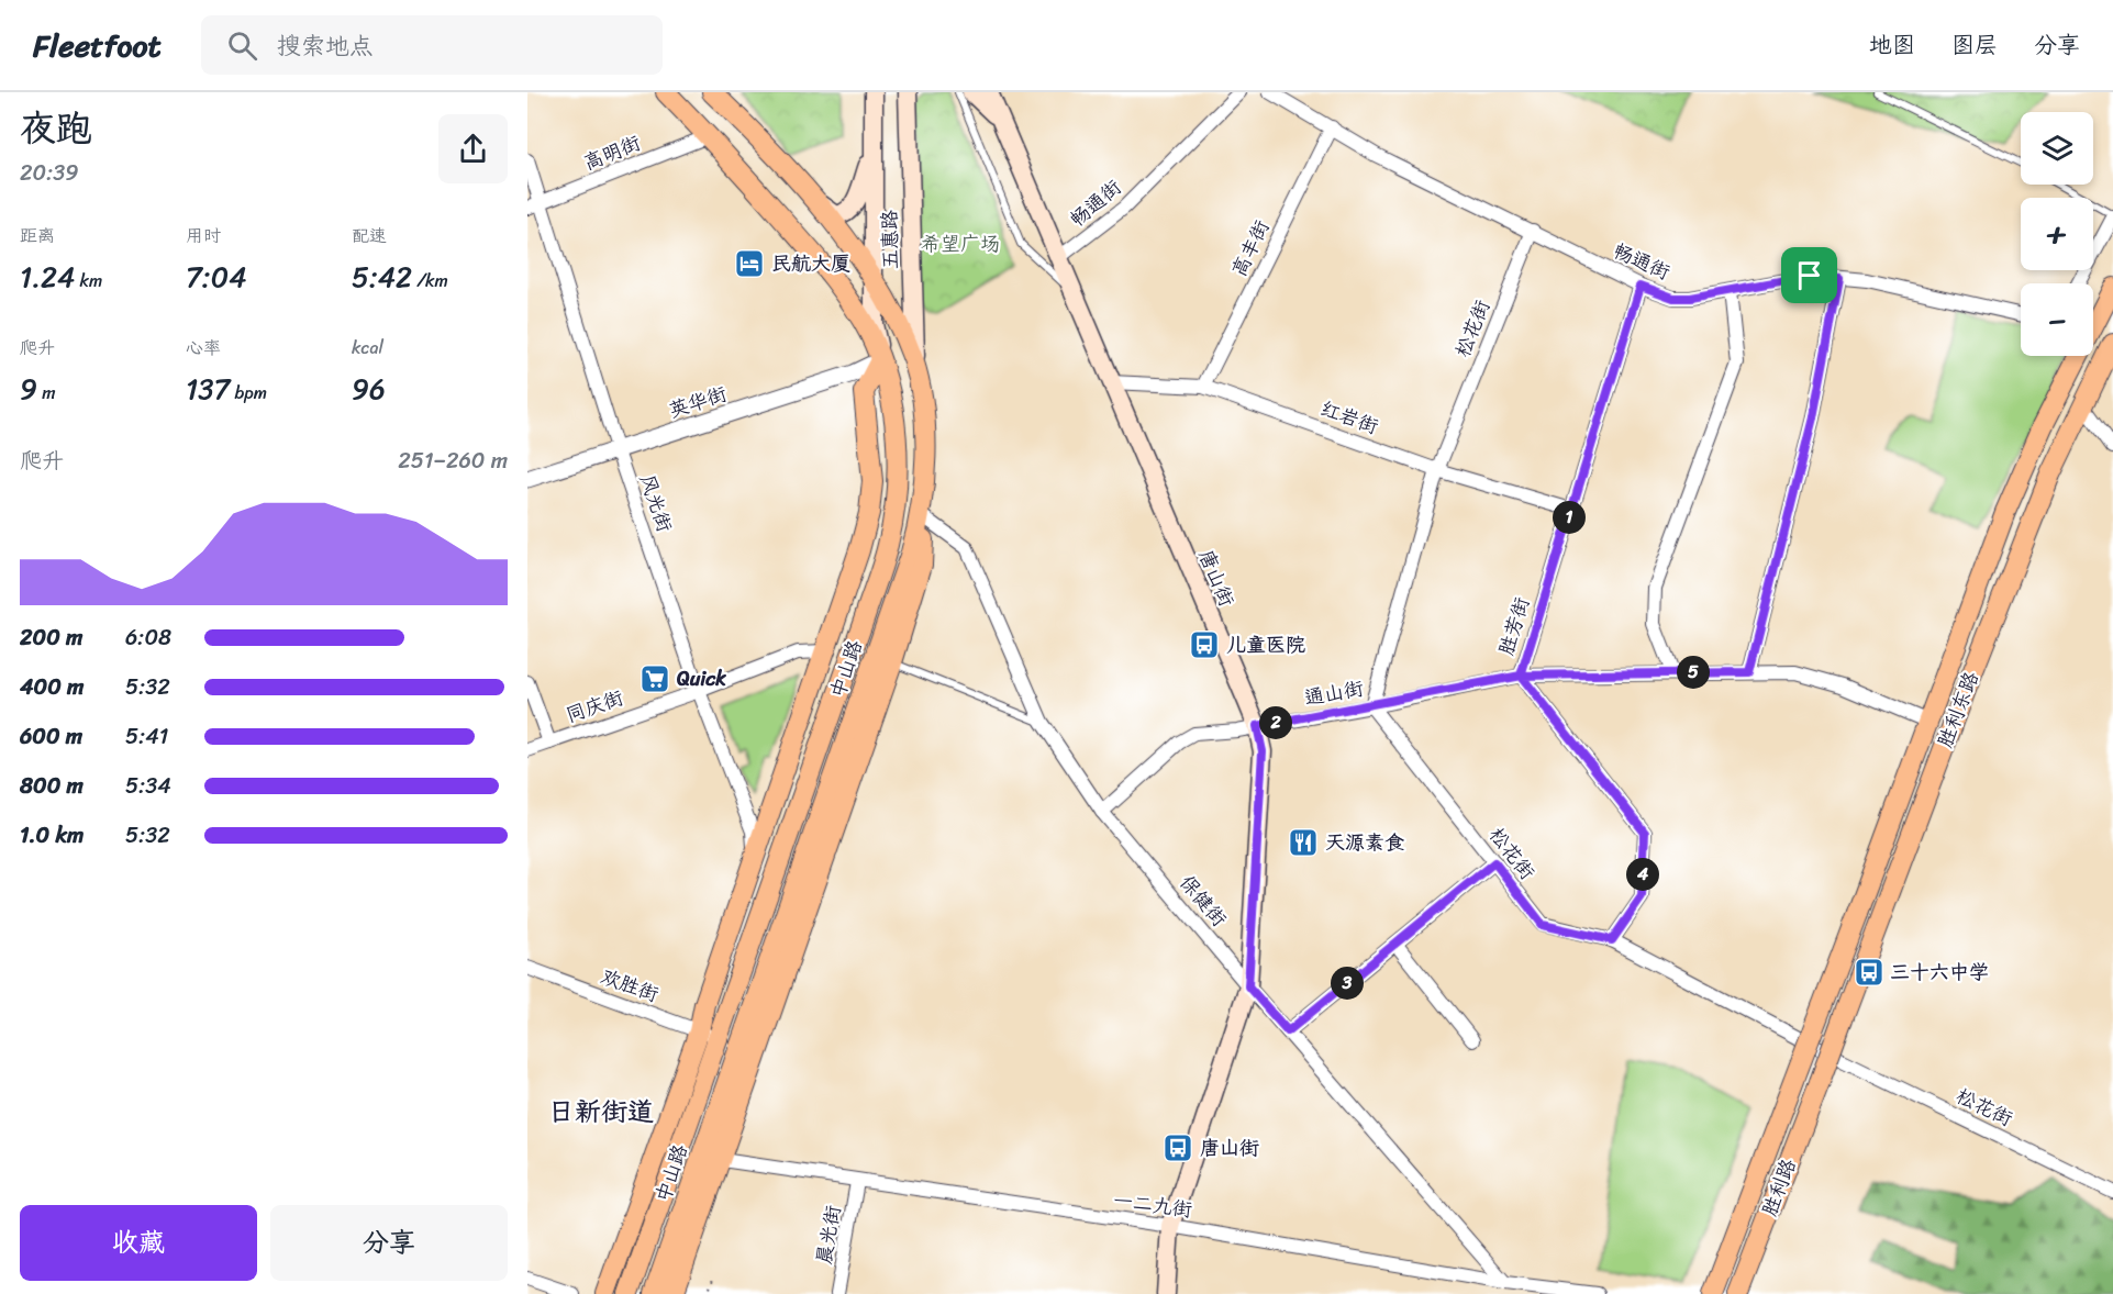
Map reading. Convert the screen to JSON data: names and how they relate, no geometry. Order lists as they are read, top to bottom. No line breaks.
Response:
{"streets":{"main road":["五惠路","唐山街","中山路","胜利东路","胜利路"],"street":["高明街","畅通街","高丰街","松花街","英华街","红岩街","风光街","胜芳街","通山街","同庆街","保健街","欢胜街","一二九街","晨光街"]},"crossings":[["高明街","风光街"],["高明街","中山路"],["畅通街","高丰街"],["畅通街","松花街"],["畅通街","唐山街"],["畅通街","胜芳街"],["五惠路","英华街"],["五惠路","中山路"],["高丰街","红岩街"],["松花街","红岩街"],["松花街","胜芳街"],["松花街","通山街"],["英华街","风光街"],["英华街","中山路"],["红岩街","唐山街"],["红岩街","胜芳街"],["风光街","同庆街"],["唐山街","通山街"],["唐山街","保健街"],["唐山街","一二九街"],["胜芳街","通山街"],["中山路","保健街"],["中山路","欢胜街"],["中山路","一二九街"],["通山街","保健街"],["通山街","胜利路"],["胜利东路","胜利路"],["保健街","一二九街"],["一二九街","晨光街"]],"districts":["日新街道"],"parks":["希望广场"],"places":{"hotel":["民航大厦"],"bus stop":["儿童医院","三十六中学","唐山街"],"supermarket":["Quick"],"restaurant":["天源素食"]},"page":{"header":"Fleetfoot","search":"搜索地点","nav":["地图","图层","分享"],"heading":["夜跑","20:39"],"map_buttons":["+","−"],"stats":[["距离","1.24 km"],["用时","7:04"],["配速","5:42 /km"],["爬升","9 m"],["心率","137 bpm"],["kcal","96"]],"chart":["爬升","251–260 m"],"pins":["1","5","2","4","3"],"list":[{"name":"200 m","note":"6:08"},{"name":"400 m","note":"5:32"},{"name":"600 m","note":"5:41"},{"name":"800 m","note":"5:34"},{"name":"1.0 km","note":"5:32"}],"buttons":["收藏","分享"]}}
